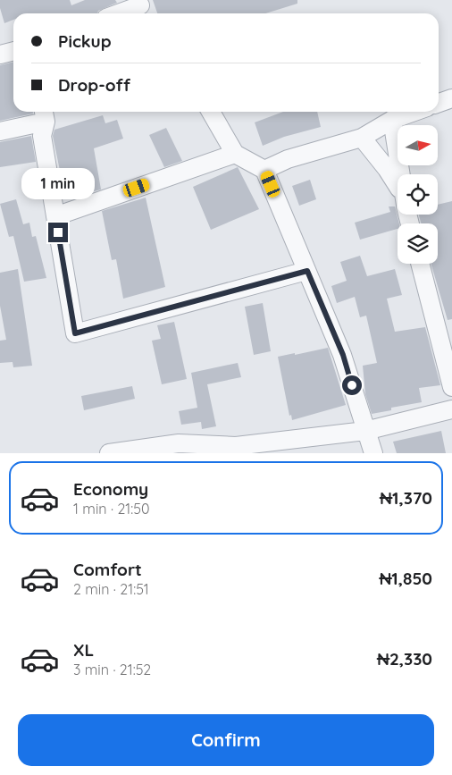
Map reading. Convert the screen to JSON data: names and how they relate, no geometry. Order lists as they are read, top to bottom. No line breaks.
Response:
{"north":"right","page":{"banner":["Pickup","Drop-off"],"bubble":"1 min","list":[{"name":"Economy","note":"1 min · 21:50","value":"₦1,370"},{"name":"Comfort","note":"2 min · 21:51","value":"₦1,850"},{"name":"XL","note":"3 min · 21:52","value":"₦2,330"}],"buttons":"Confirm"}}
